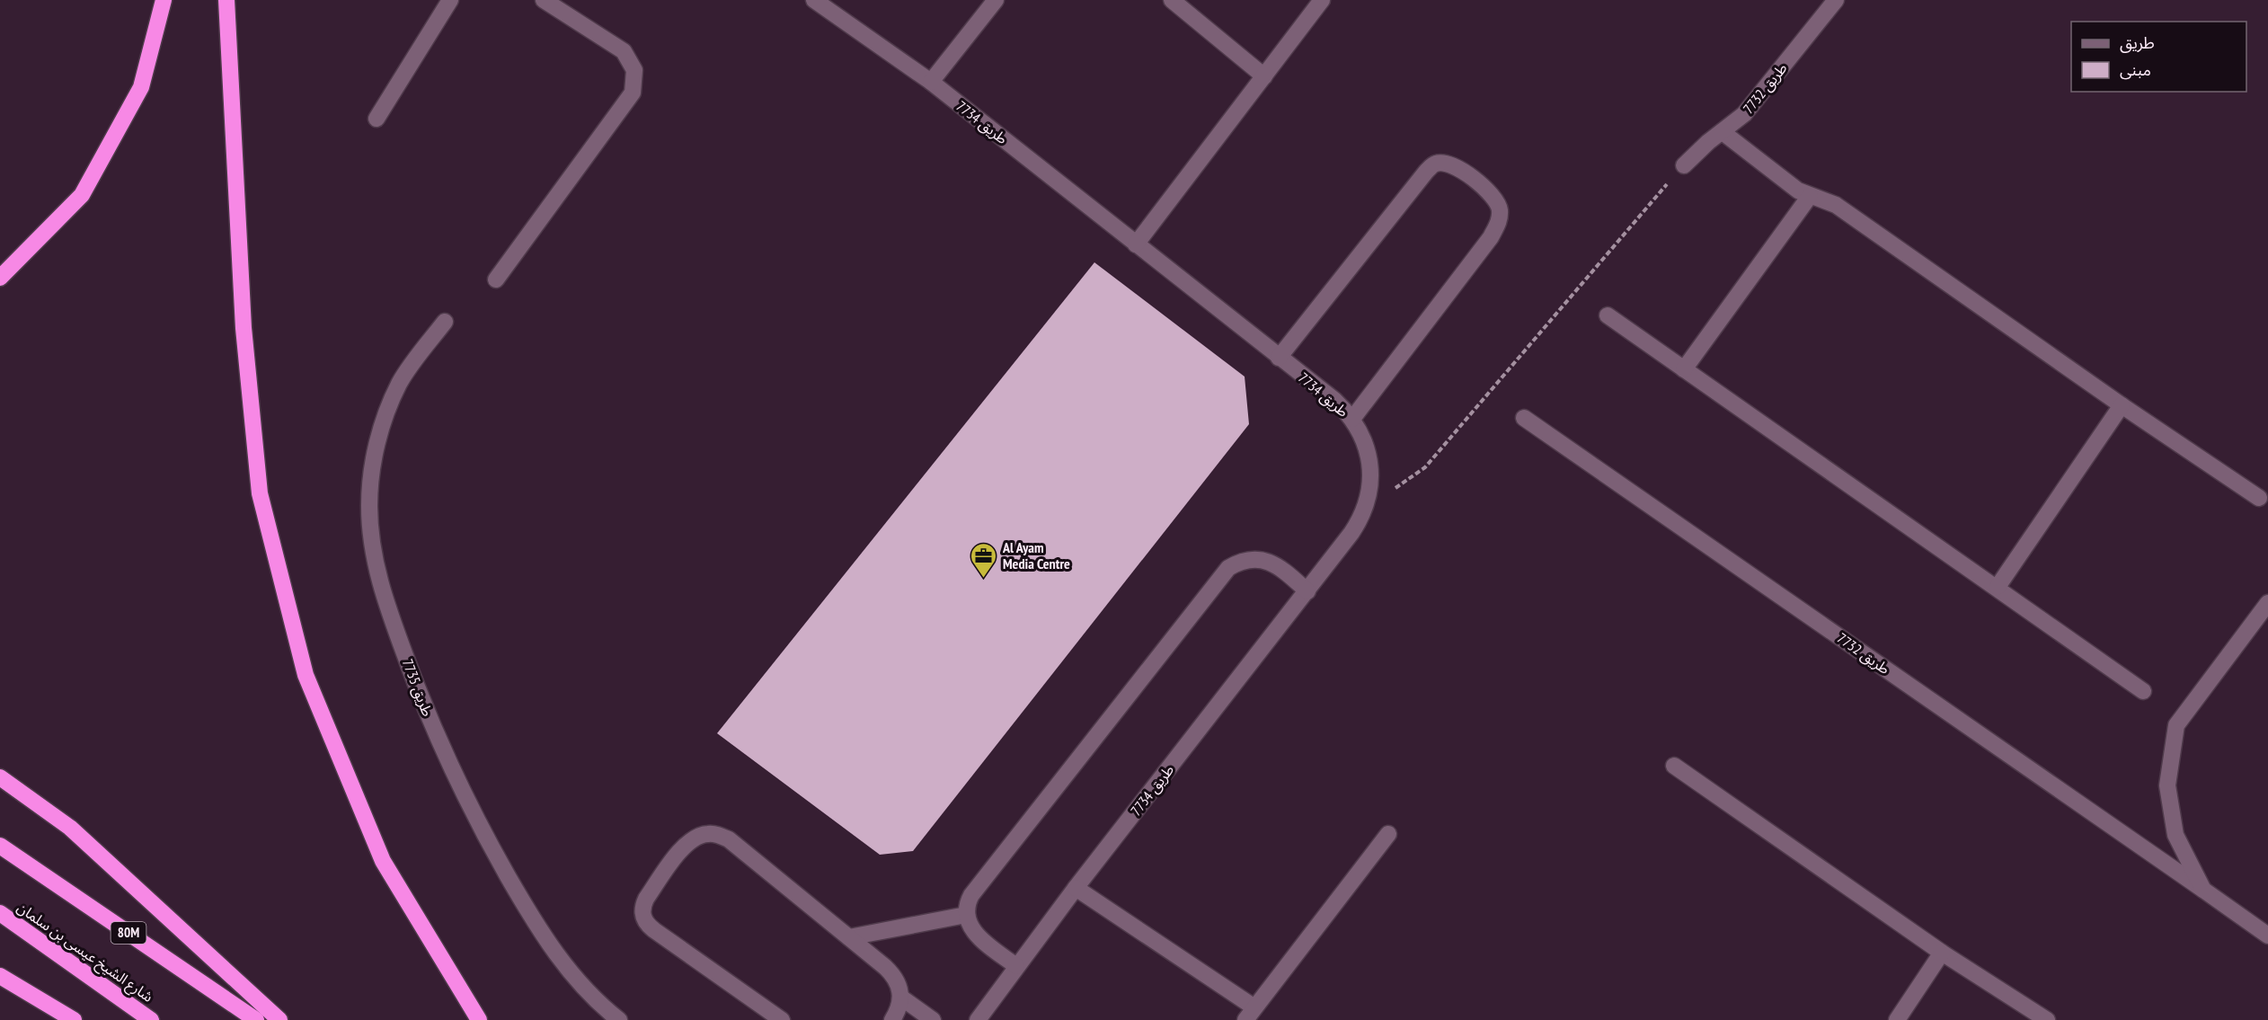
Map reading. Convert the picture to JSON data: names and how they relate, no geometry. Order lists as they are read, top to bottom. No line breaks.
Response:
{"streets":{"highway":["80M","شارع الشيخ عيسى بن سلمان"],"street":["طريق 7732","طريق 7734","طريق 7735"]},"places":{"office":["Al Ayam Media Centre"]},"legend":["طريق","مبنى"]}
